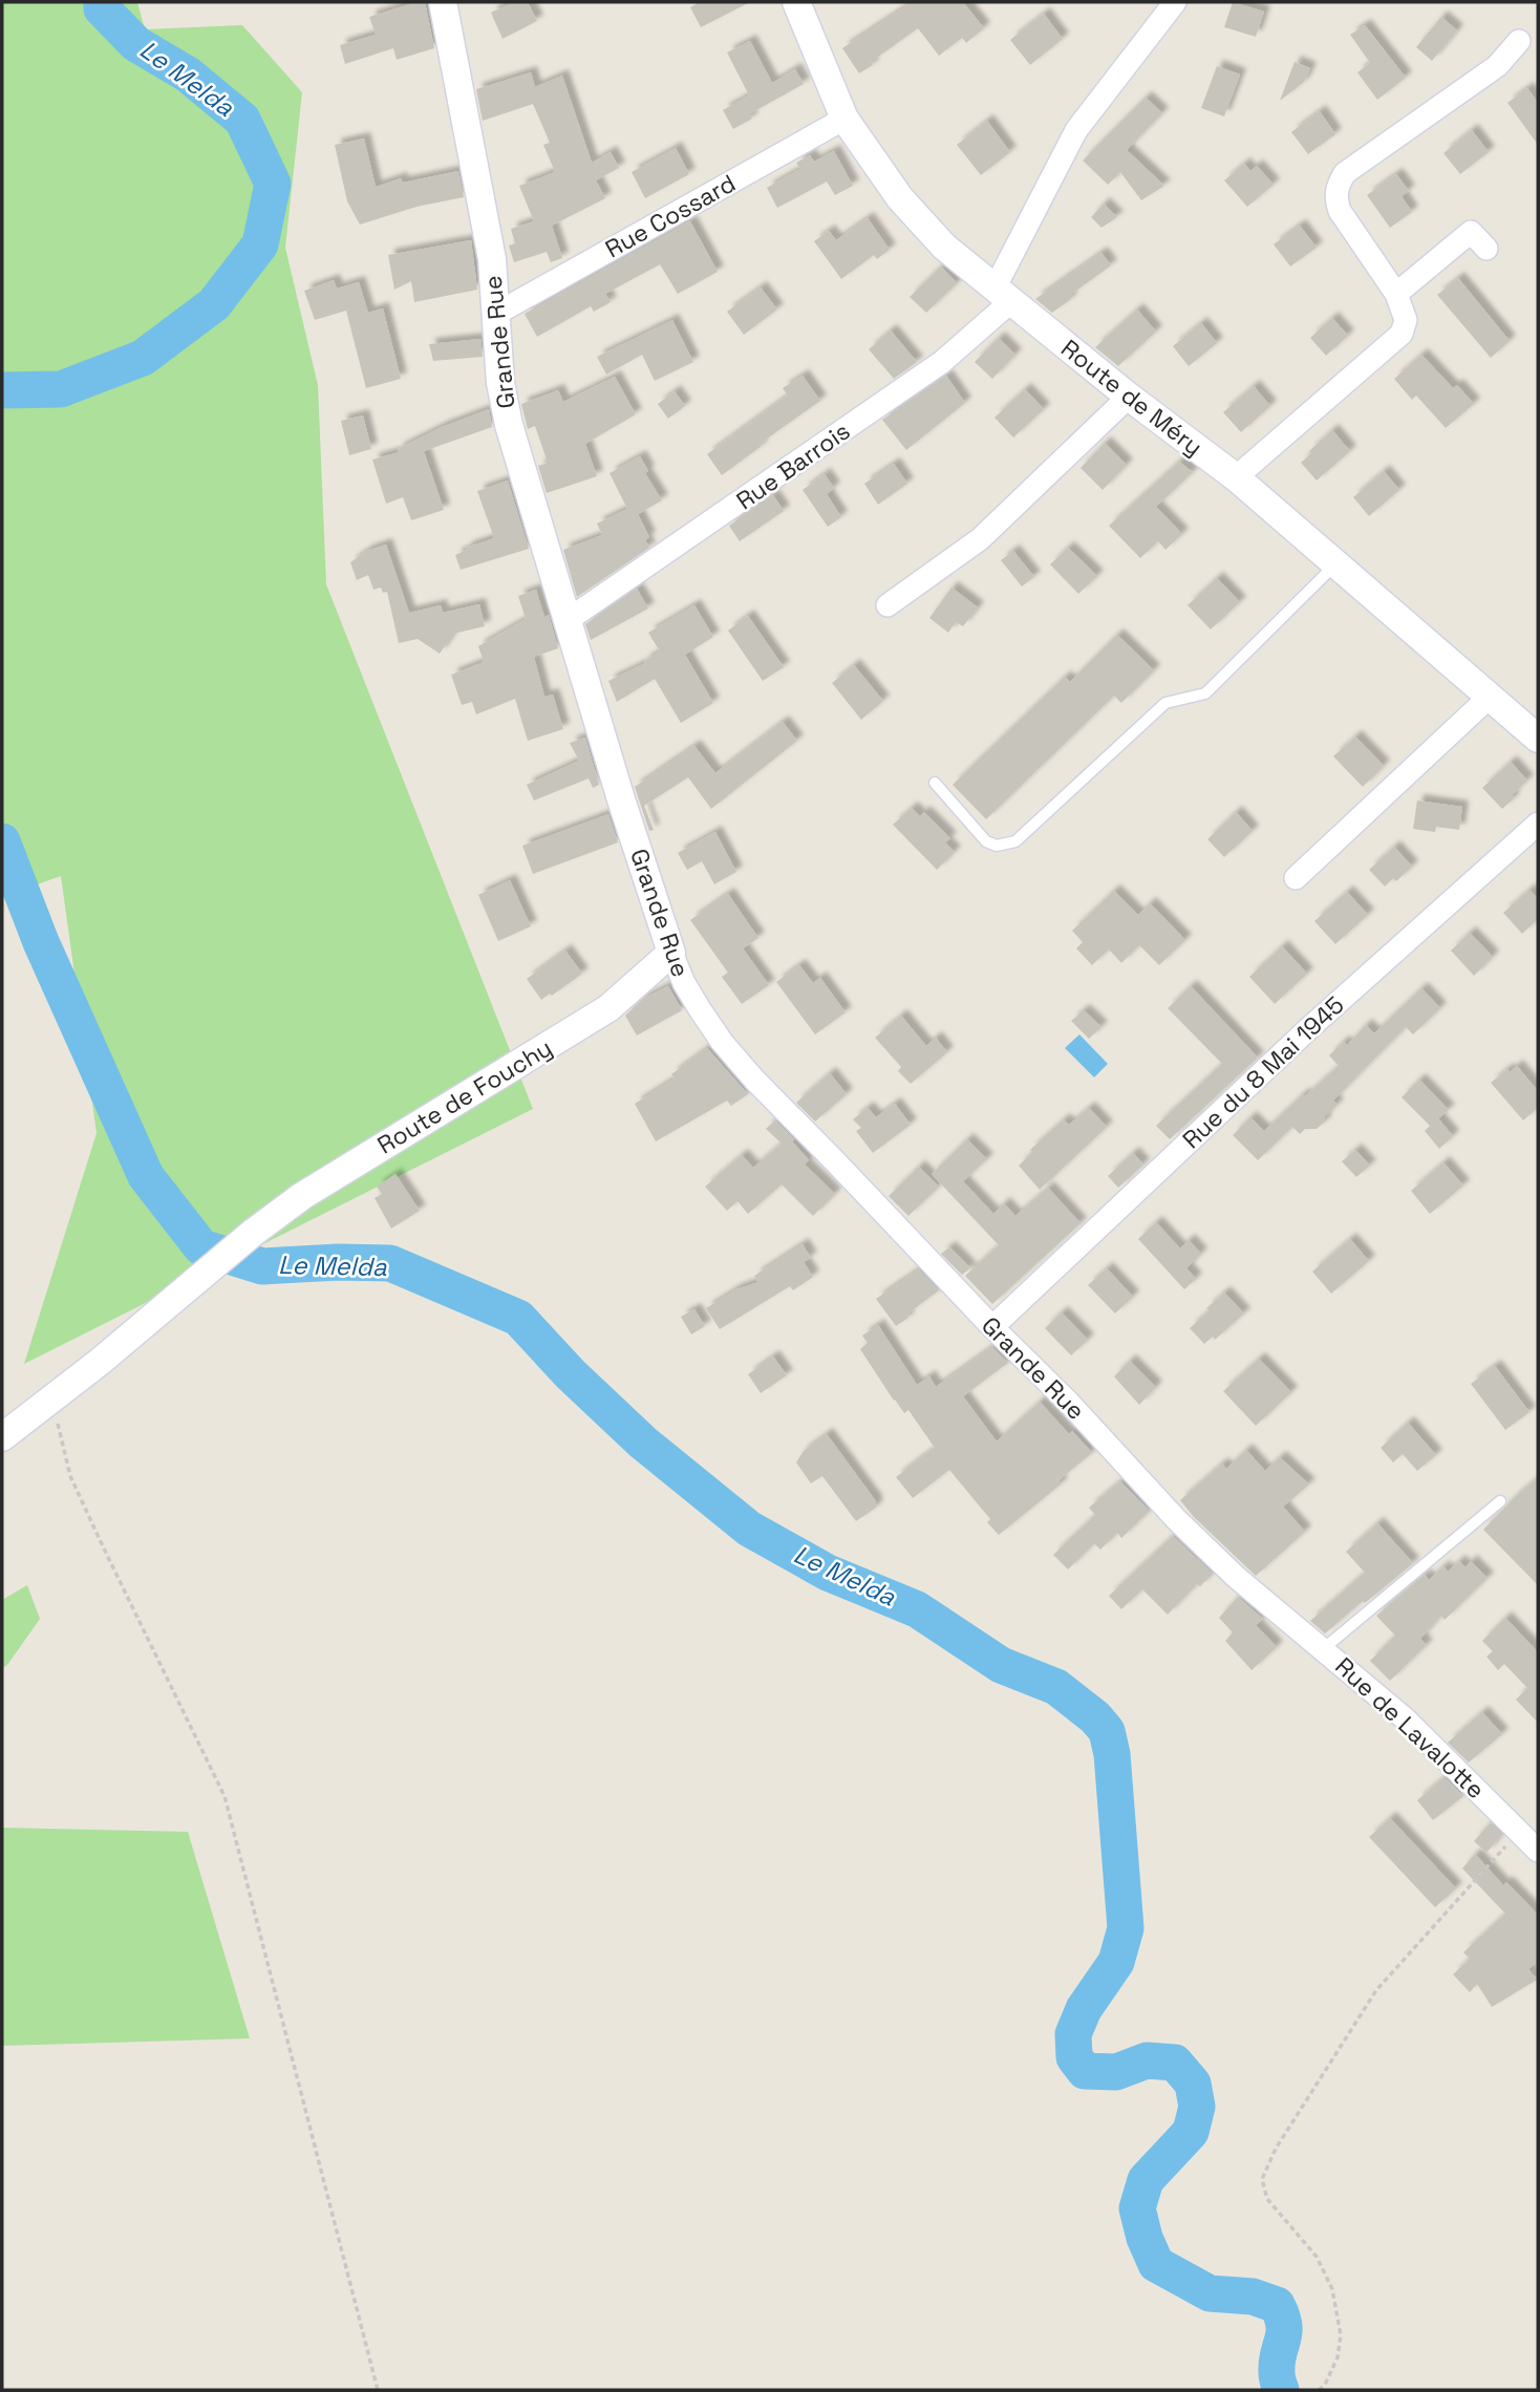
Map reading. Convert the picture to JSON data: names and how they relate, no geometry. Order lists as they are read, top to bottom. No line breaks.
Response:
{"streets":{"street":["Rue Cossard","Grande Rue","Route de Méry","Rue Barrois","Rue du 8 Mai 1945","Route de Fouchy","Rue de Lavalotte"]},"crossings":[["Rue Cossard","Grande Rue"],["Rue Cossard","Route de Méry"],["Grande Rue","Rue Barrois"],["Grande Rue","Rue du 8 Mai 1945"],["Grande Rue","Route de Fouchy"],["Grande Rue","Rue de Lavalotte"],["Route de Méry","Rue Barrois"]],"water":["Le Melda"]}
